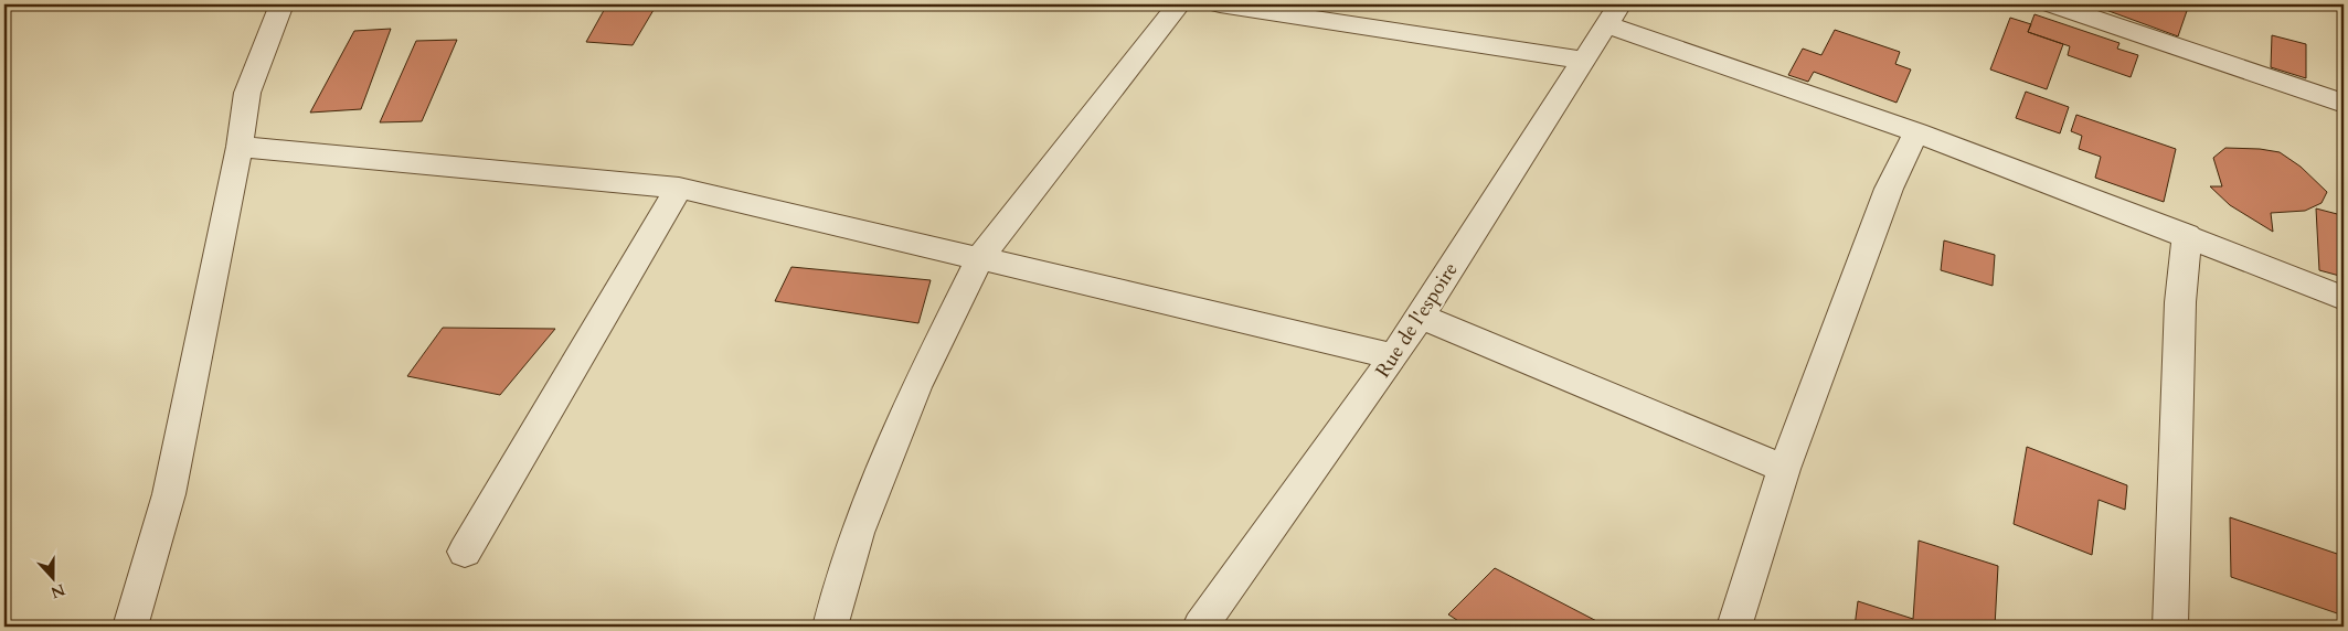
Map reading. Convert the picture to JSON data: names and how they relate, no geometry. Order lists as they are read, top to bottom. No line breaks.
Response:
{"streets":{"street":["Rue de l'espoire"]},"north":"bottom"}
